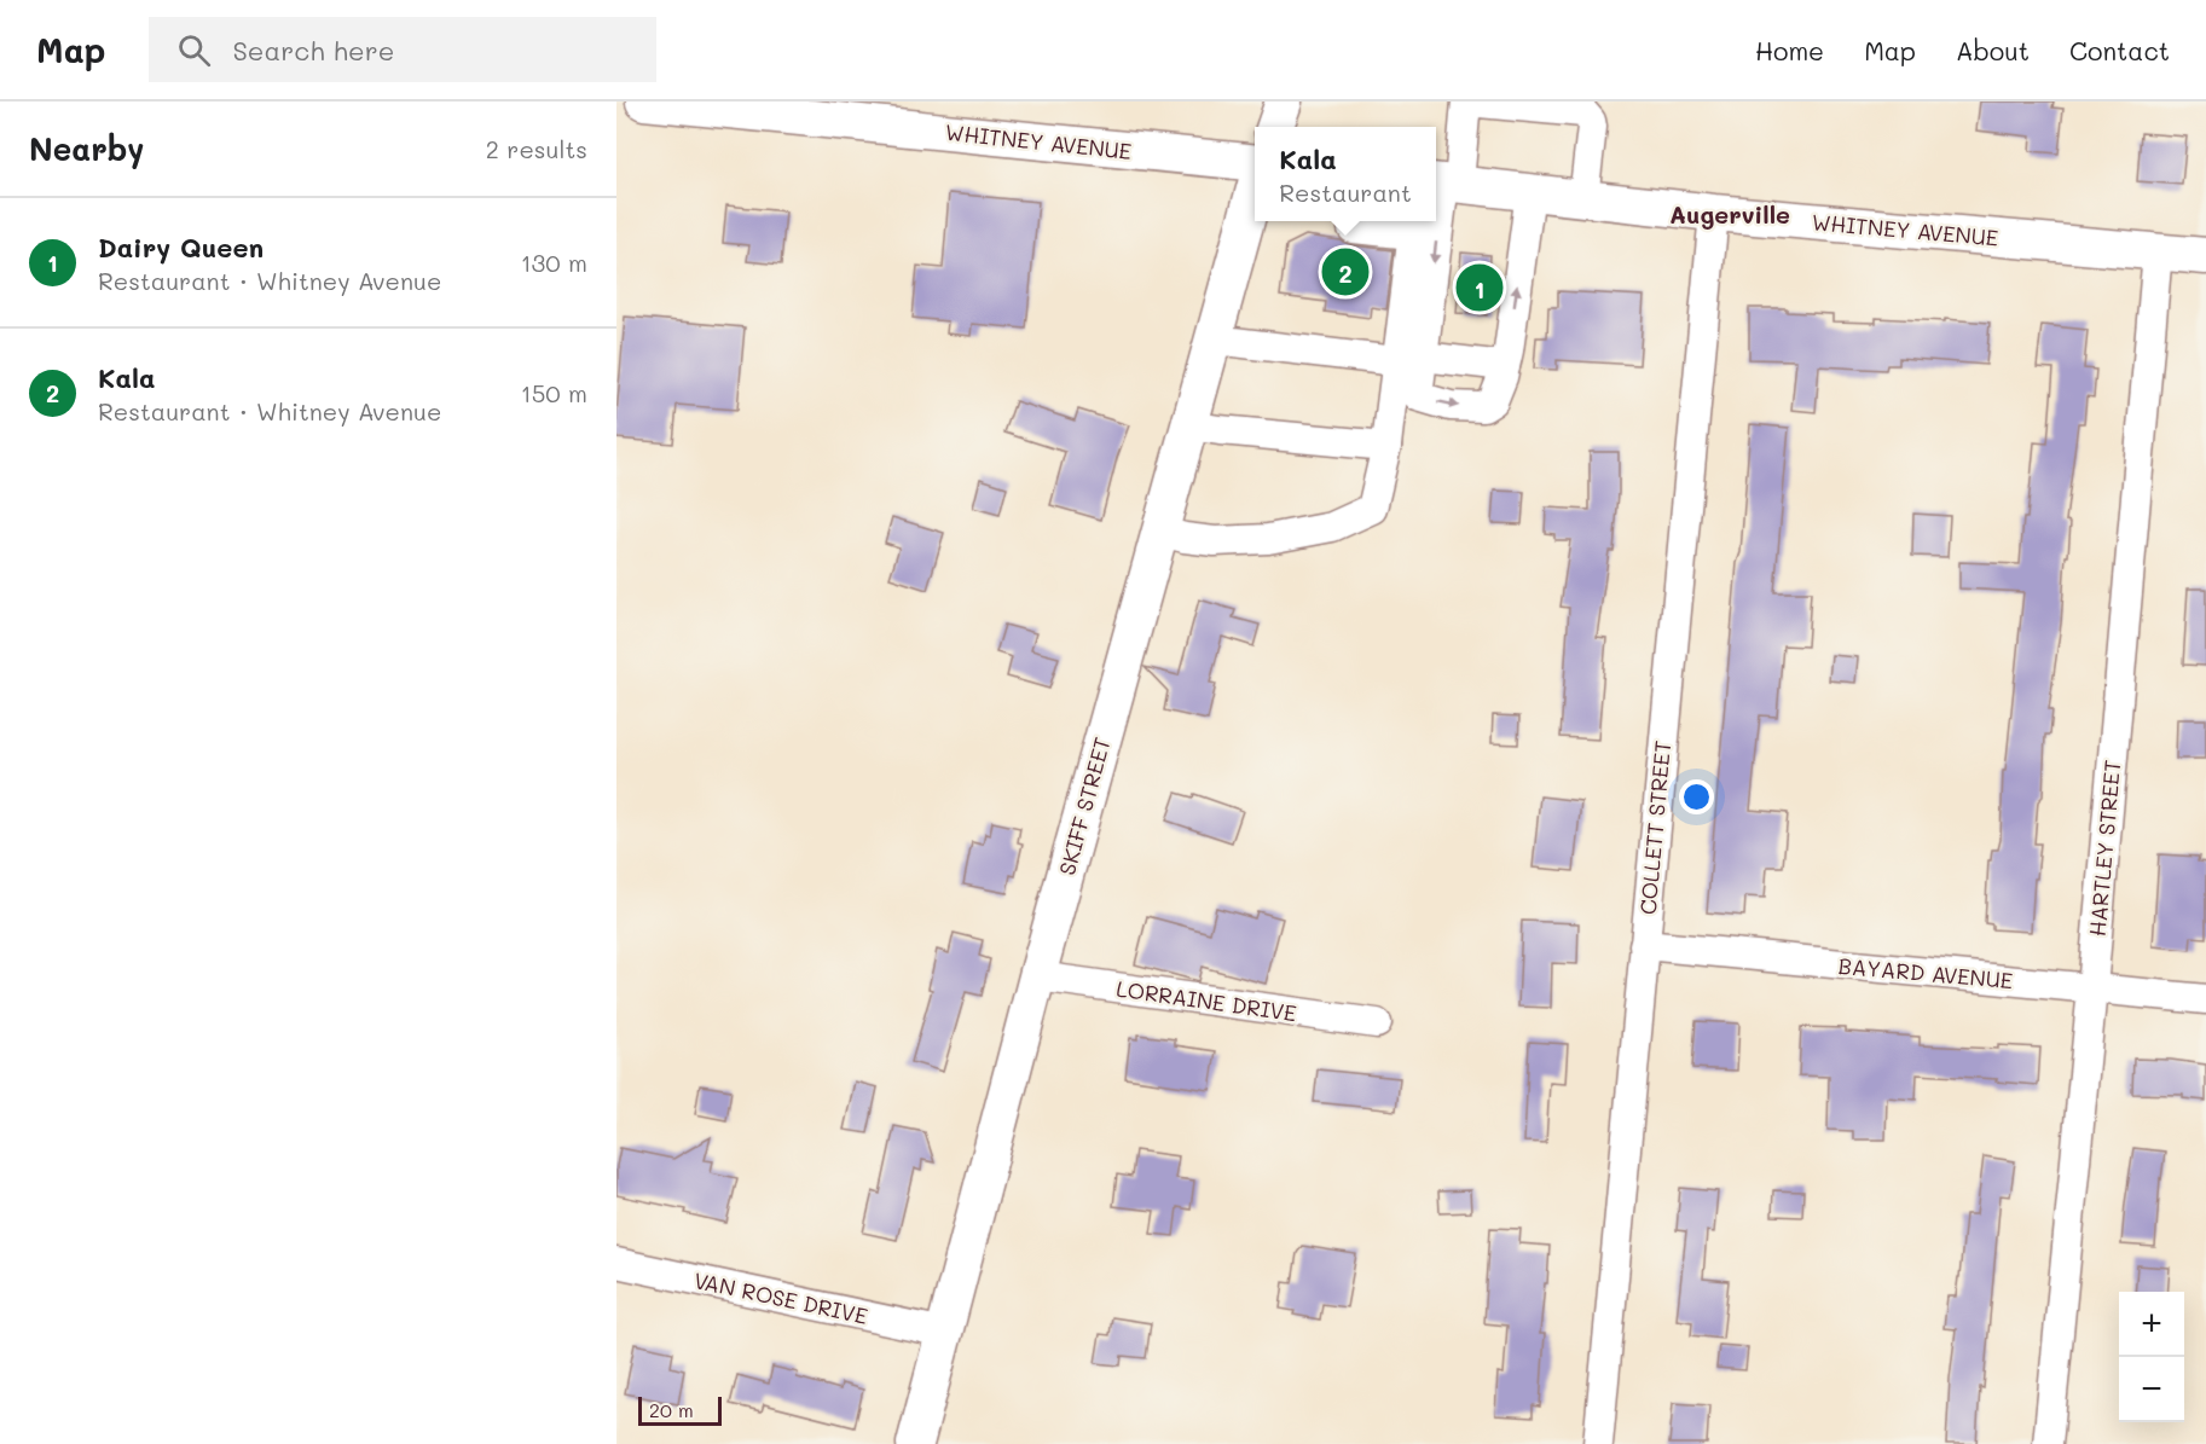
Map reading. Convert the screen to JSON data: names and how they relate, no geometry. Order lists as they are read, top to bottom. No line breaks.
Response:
{"streets":{"main road":["WHITNEY AVENUE","SKIFF STREET"],"street":["COLLETT STREET","HARTLEY STREET","BAYARD AVENUE","LORRAINE DRIVE","VAN ROSE DRIVE"]},"crossings":[["WHITNEY AVENUE","COLLETT STREET"],["WHITNEY AVENUE","HARTLEY STREET"],["SKIFF STREET","LORRAINE DRIVE"],["SKIFF STREET","VAN ROSE DRIVE"],["COLLETT STREET","BAYARD AVENUE"],["HARTLEY STREET","BAYARD AVENUE"]],"districts":["Augerville"],"scale_bar":"20 m","page":{"header":"Map","search":"Search here","nav":["Home","Map","About","Contact"],"heading":["Nearby","2 results"],"popup":["Kala","Restaurant"],"list":[{"mark":"1","name":"Dairy Queen","note":"Restaurant · Whitney Avenue","value":"130 m"},{"mark":"2","name":"Kala","note":"Restaurant · Whitney Avenue","value":"150 m"}],"pins":["2","1"],"map_buttons":["+","−"],"scale":"20 m"}}
